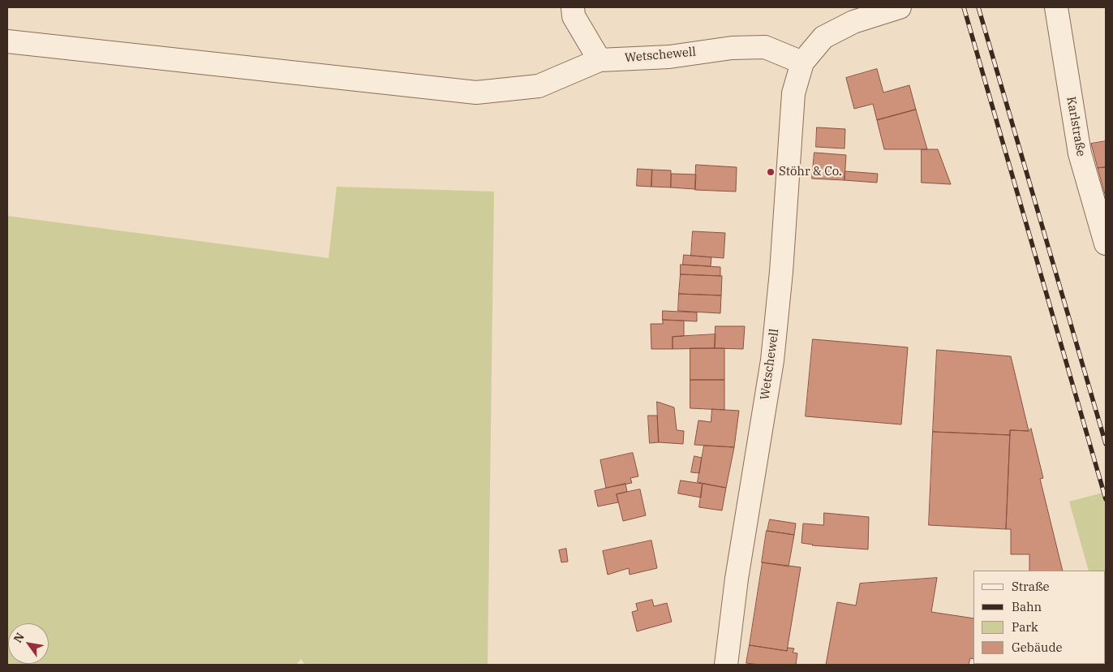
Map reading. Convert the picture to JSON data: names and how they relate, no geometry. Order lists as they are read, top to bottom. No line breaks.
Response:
{"streets":{"street":["Wetschewell","Karlstraße"]},"places":["Stöhr & Co."],"legend":["Straße","Bahn","Park","Gebäude"],"north":"top left"}
